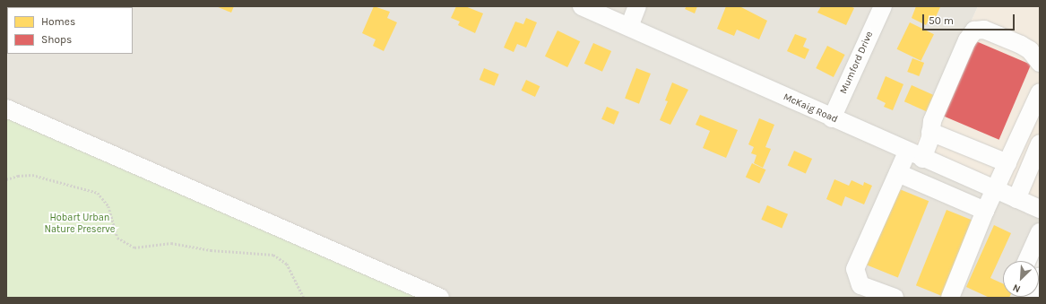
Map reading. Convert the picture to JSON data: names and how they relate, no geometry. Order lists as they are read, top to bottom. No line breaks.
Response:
{"streets":{"street":["Mumford Drive","McKaig Road"]},"crossings":[["Mumford Drive","McKaig Road"]],"parks":["Hobart Urban Nature Preserve"],"legend":["Homes","Shops"],"scale_bar":"50 m","north":"bottom left"}
